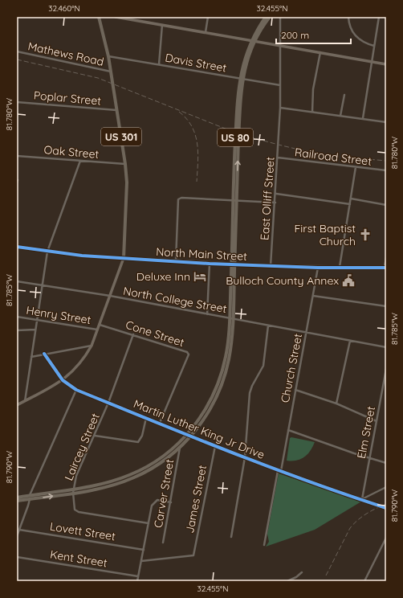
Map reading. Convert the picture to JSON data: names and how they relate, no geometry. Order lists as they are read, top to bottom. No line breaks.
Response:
{"streets":{"main road":["US 301","US 80","North Main Street"],"street":["Mathews Road","Davis Street","Poplar Street","Oak Street","Railroad Street","East Olliff Street","North College Street","Henry Street","Cone Street","Church Street","Martin Luther King Jr Drive","Elm Street","Laircey Street","Carver Street","James Street","Lovett Street","Kent Street"]},"crossings":[["Mathews Road","US 301"],["Davis Street","US 301"],["Davis Street","US 80"],["Davis Street","East Olliff Street"],["Poplar Street","US 301"],["US 301","Oak Street"],["US 301","North Main Street"],["US 80","North Main Street"],["Railroad Street","East Olliff Street"],["East Olliff Street","North Main Street"],["North Main Street","Church Street"],["North College Street","Church Street"],["Cone Street","Martin Luther King Jr Drive"],["Cone Street","Laircey Street"],["Church Street","Martin Luther King Jr Drive"],["Martin Luther King Jr Drive","Elm Street"],["Martin Luther King Jr Drive","Laircey Street"],["Martin Luther King Jr Drive","James Street"]],"places":{"church":["First Baptist Church"],"hotel":["Deluxe Inn"],"public building":["Bulloch County Annex"]},"scale_bar":"200 m","coordinates":["32.460°N","32.455°N","81.780°W","81.785°W","81.790°W"]}
